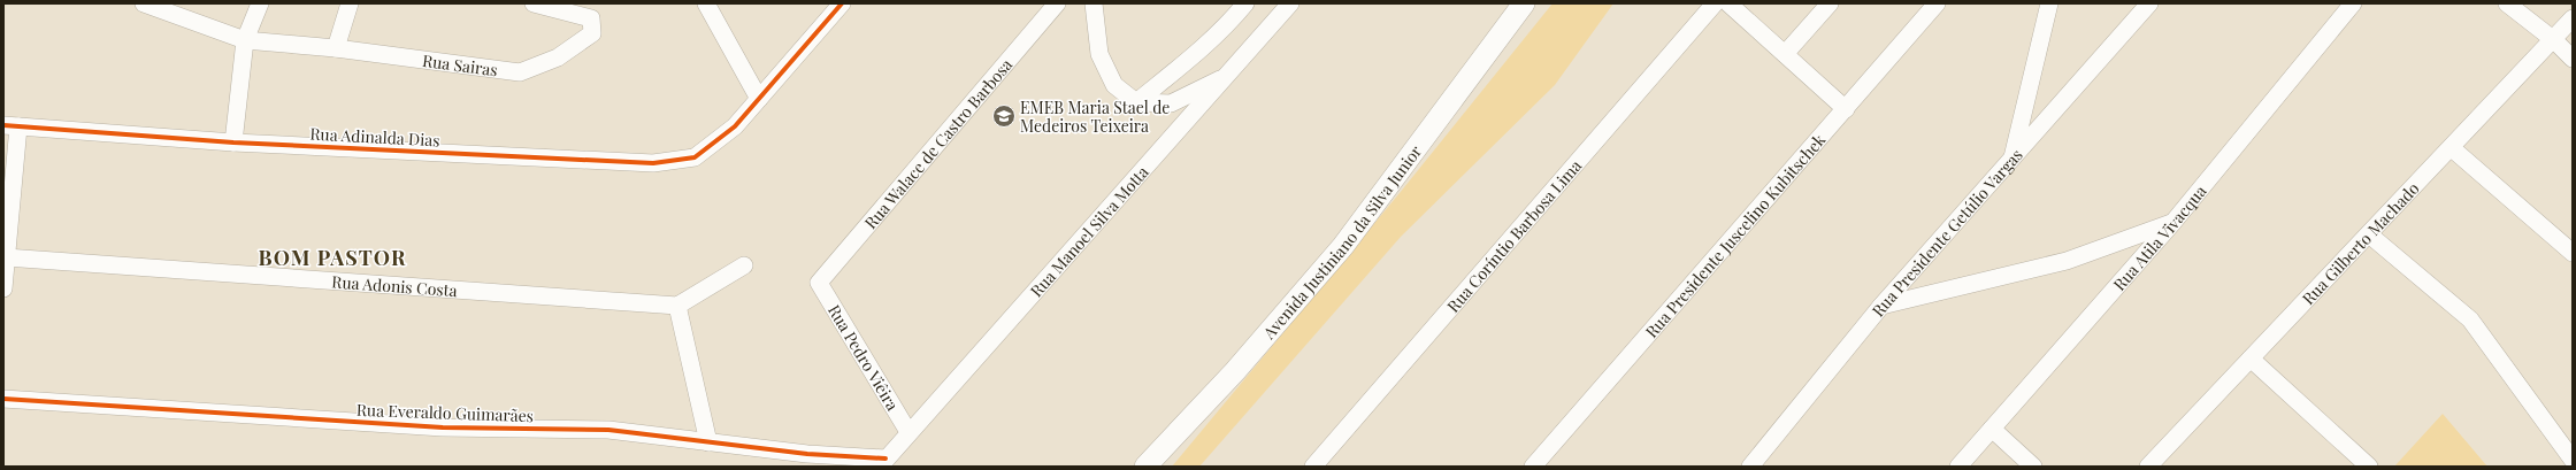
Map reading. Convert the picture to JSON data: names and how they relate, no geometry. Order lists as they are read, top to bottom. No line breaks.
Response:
{"streets":{"street":["Rua Sairas","Rua Adinalda Dias","Rua Walace de Castro Barbosa","Rua Manoel Silva Motta","Rua Presidente Getúlio Vargas","Rua Coríntio Barbosa Lima","Rua Presidente Juscelino Kubitschek","Rua Atila Vivacqua","Avenida Justiniano da Silva Junior","Rua Gilberto Machado","Rua Adonis Costa","Rua Pedro Viêira","Rua Everaldo Guimarães"]},"crossings":[["Rua Walace de Castro Barbosa","Rua Pedro Viêira"],["Rua Manoel Silva Motta","Rua Pedro Viêira"],["Rua Manoel Silva Motta","Rua Everaldo Guimarães"]],"districts":["BOM PASTOR"],"places":{"school or university":["EMEB Maria Stael de Medeiros Teixeira"]}}
